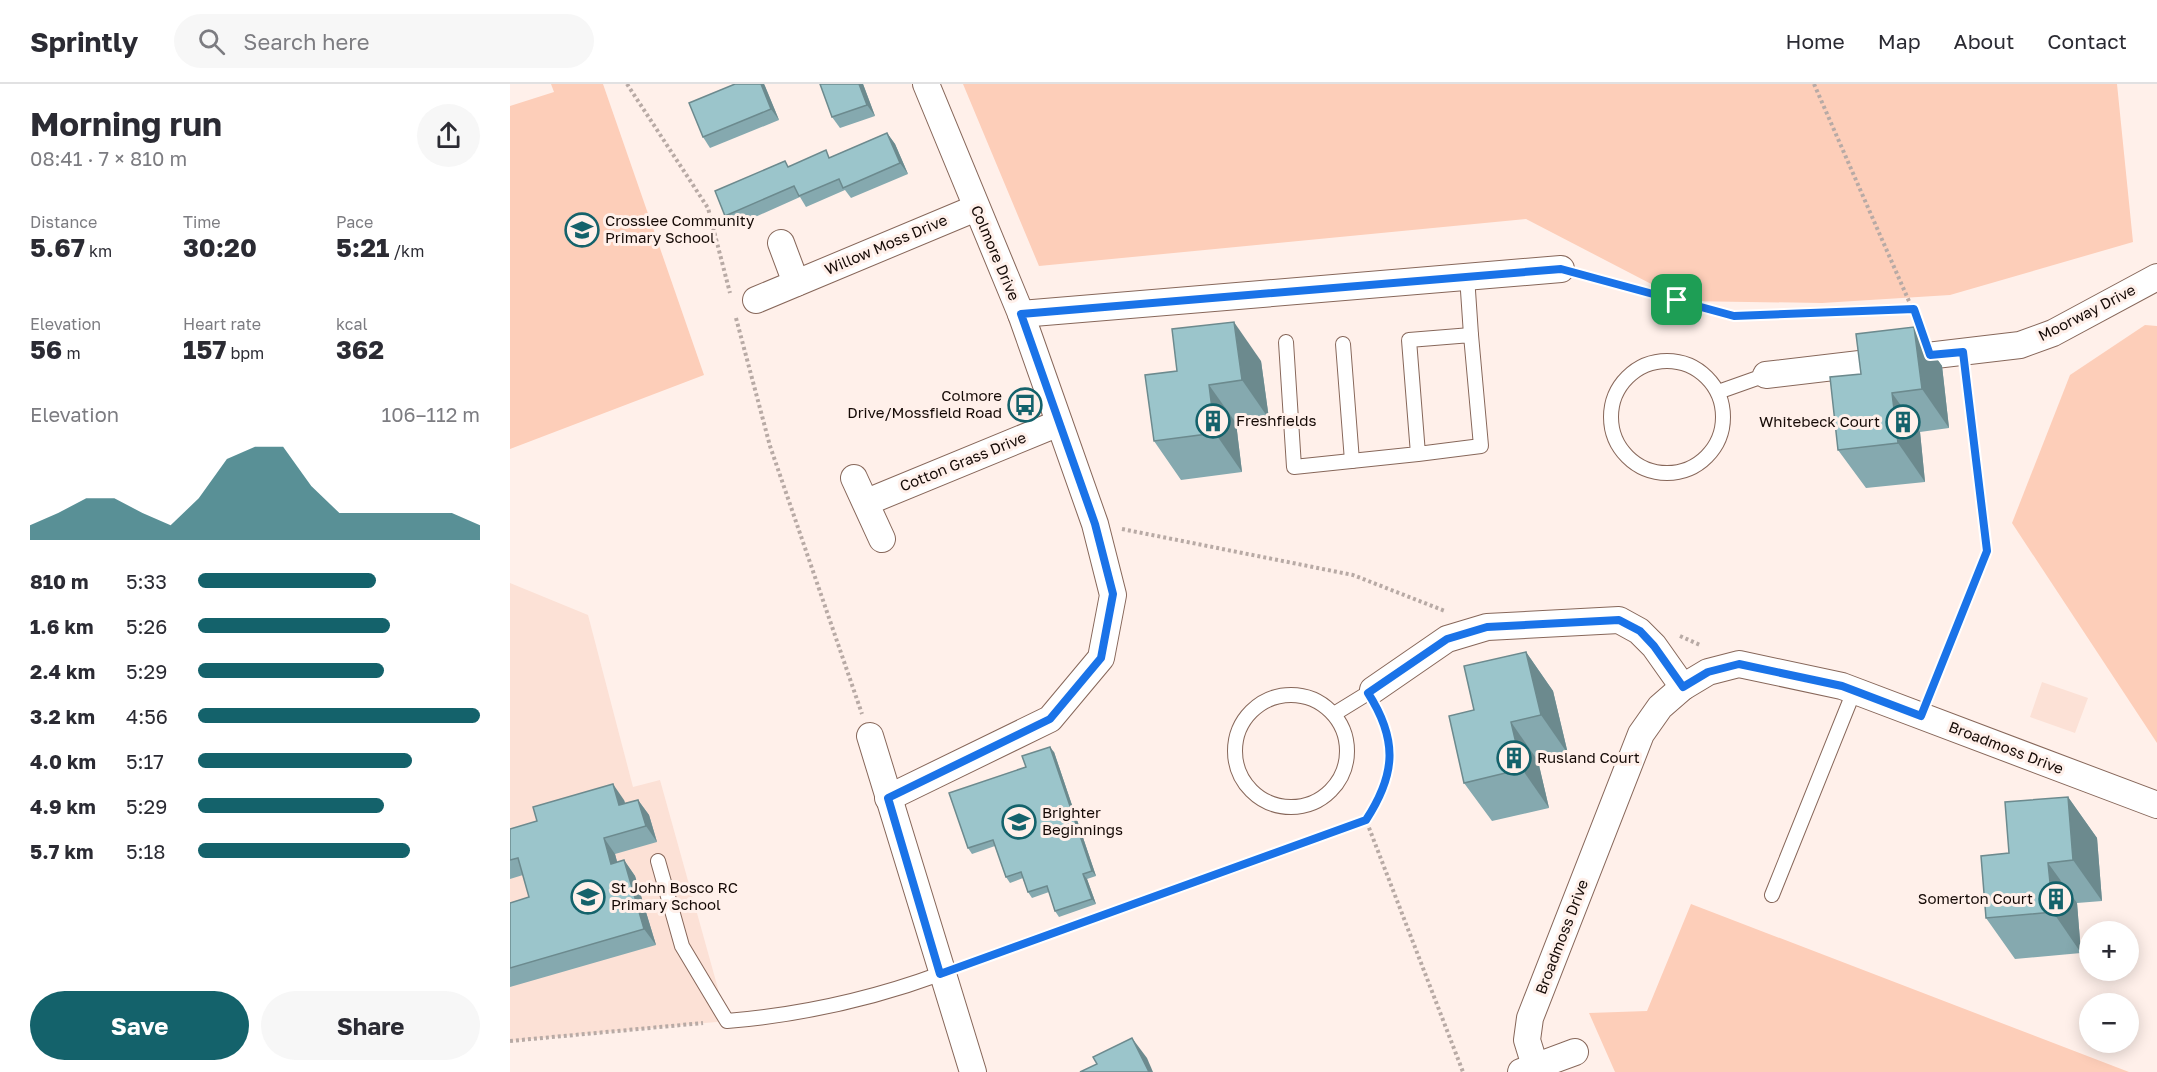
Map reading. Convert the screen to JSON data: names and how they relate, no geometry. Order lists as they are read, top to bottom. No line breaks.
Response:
{"streets":{"street":["Willow Moss Drive","Colmore Drive","Moorway Drive","Cotton Grass Drive","Broadmoss Drive"]},"crossings":[["Willow Moss Drive","Colmore Drive"],["Colmore Drive","Cotton Grass Drive"]],"places":{"school or university":["Crosslee Community Primary School","Brighter Beginnings","St John Bosco RC Primary School"],"bus stop":["Colmore Drive/Mossfield Road"],"building":["Freshfields","Whitebeck Court","Rusland Court","Somerton Court"]},"page":{"header":"Sprintly","search":"Search here","nav":["Home","Map","About","Contact"],"heading":["Morning run","08:41 · 7 × 810 m"],"stats":[["Distance","5.67 km"],["Time","30:20"],["Pace","5:21 /km"],["Elevation","56 m"],["Heart rate","157 bpm"],["kcal","362"]],"chart":["Elevation","106–112 m"],"list":[{"name":"810 m","note":"5:33"},{"name":"1.6 km","note":"5:26"},{"name":"2.4 km","note":"5:29"},{"name":"3.2 km","note":"4:56"},{"name":"4.0 km","note":"5:17"},{"name":"4.9 km","note":"5:29"},{"name":"5.7 km","note":"5:18"}],"map_buttons":["+","−"],"buttons":["Save","Share"]}}
